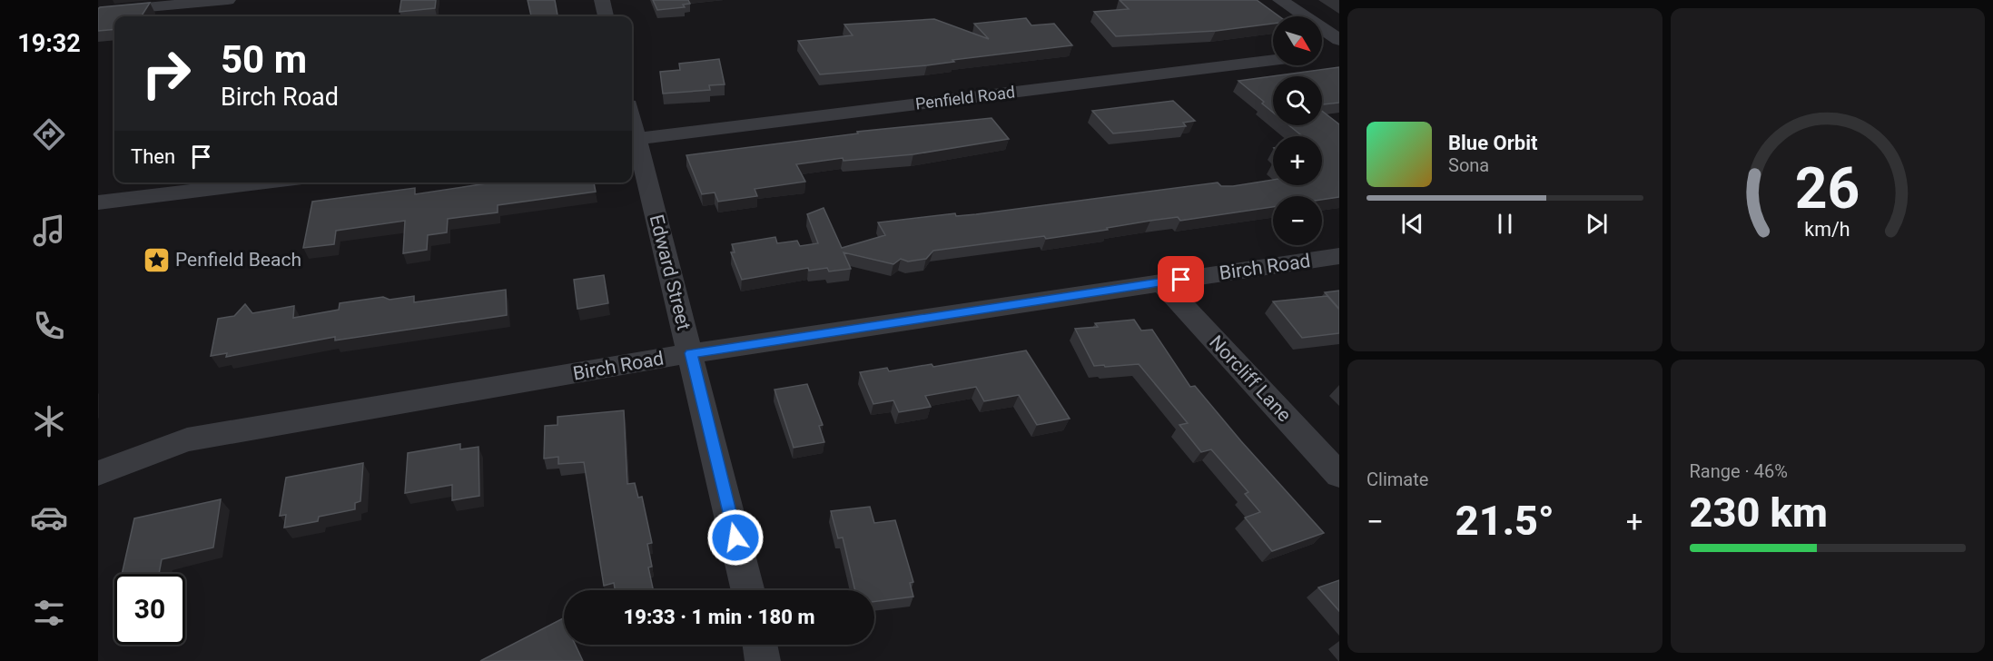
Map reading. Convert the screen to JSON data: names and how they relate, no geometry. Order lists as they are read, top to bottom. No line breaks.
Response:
{"streets":{"street":["Penfield Road","Birch Road","Edward Street","Norcliff Lane"]},"crossings":[["Penfield Road","Edward Street"],["Birch Road","Edward Street"],["Birch Road","Norcliff Lane"]],"places":{"place":["Penfield Beach"]},"north":"bottom right","page":{"tabs":"19:32","map_buttons":["+","−"],"turn":["50 m","Birch Road"],"song":["Blue Orbit","Sona"],"then":"Then","tile":["Climate",["Range · 46%","230 km"]],"heat":["−","21.5°","+"],"limit":"30","trip":"19:33 · 1 min · 180 m","gauge":["26","km/h"]}}
